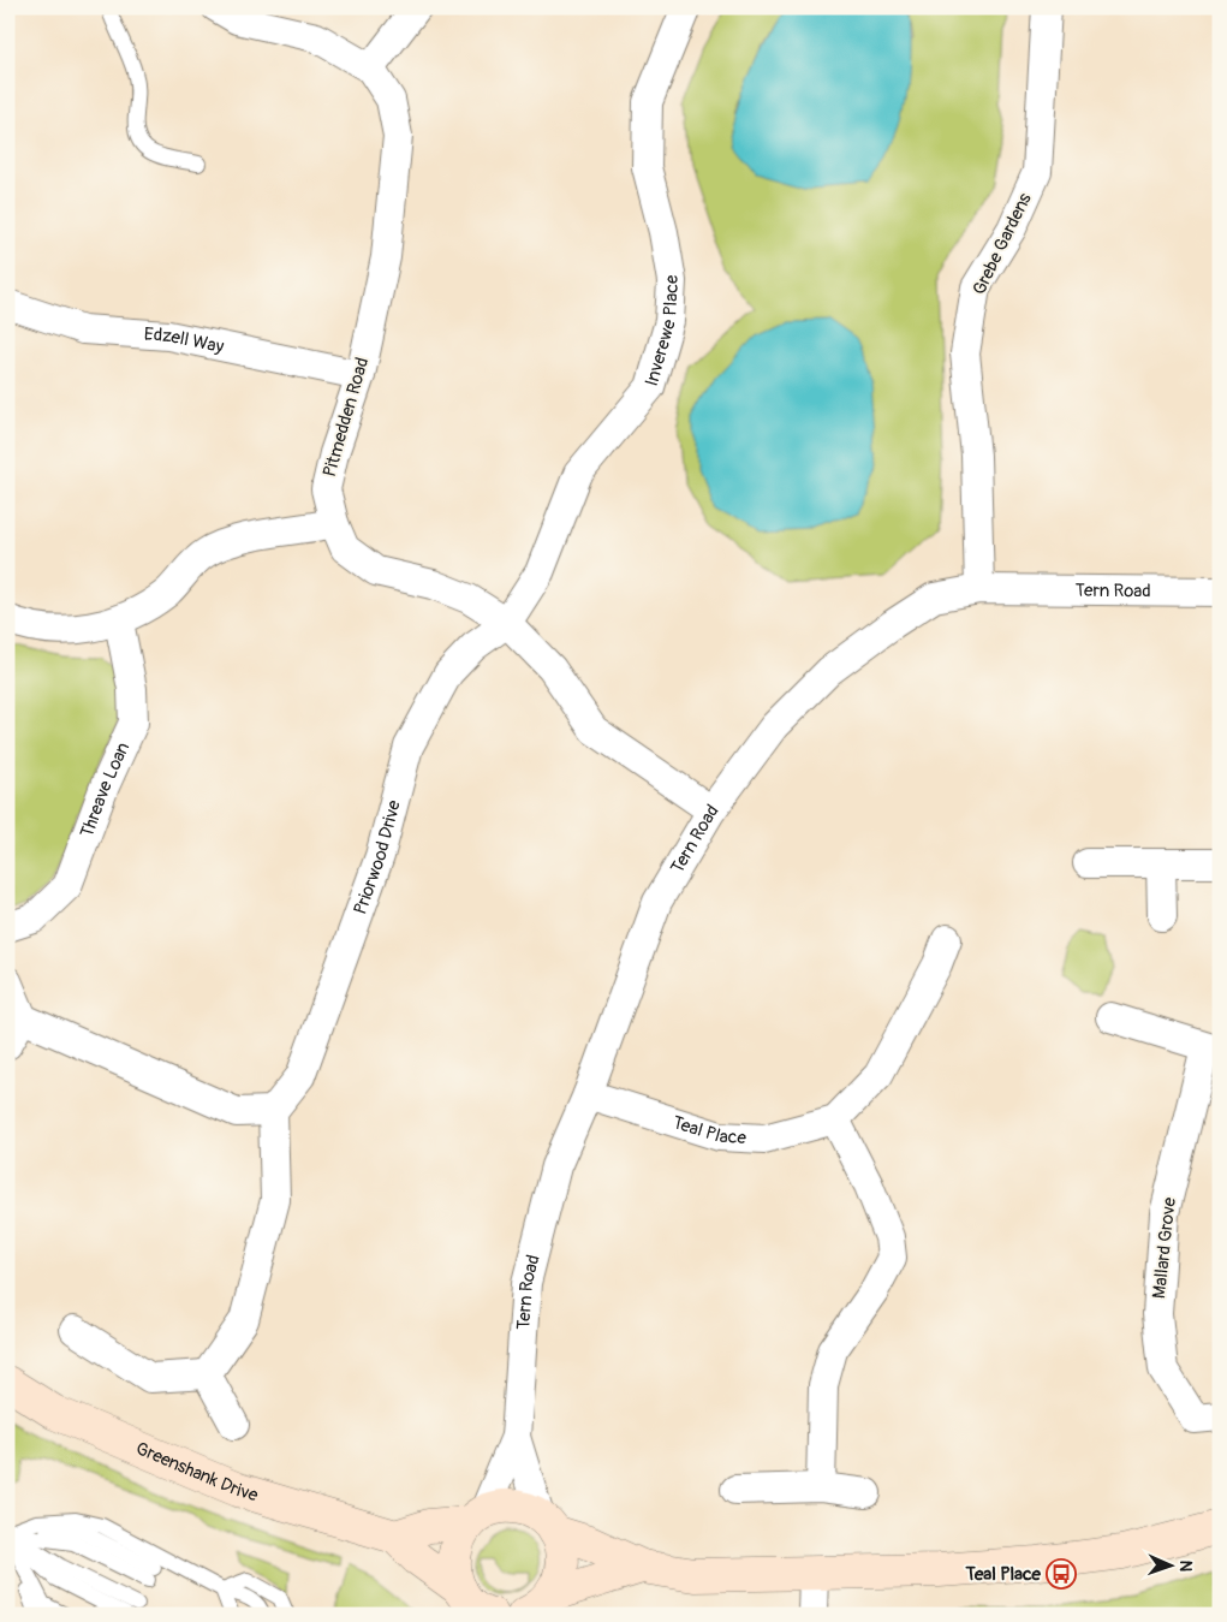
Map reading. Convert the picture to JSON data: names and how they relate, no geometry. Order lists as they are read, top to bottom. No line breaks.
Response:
{"streets":{"street":["Grebe Gardens","Inverewe Place","Edzell Way","Pitmedden Road","Tern Road","Threave Loan","Priorwood Drive","Teal Place","Mallard Grove","Greenshank Drive"]},"crossings":[["Grebe Gardens","Tern Road"],["Inverewe Place","Pitmedden Road"],["Inverewe Place","Priorwood Drive"],["Edzell Way","Pitmedden Road"],["Pitmedden Road","Tern Road"],["Pitmedden Road","Priorwood Drive"],["Tern Road","Teal Place"]],"places":{"bus stop":["Teal Place"]},"north":"right"}
